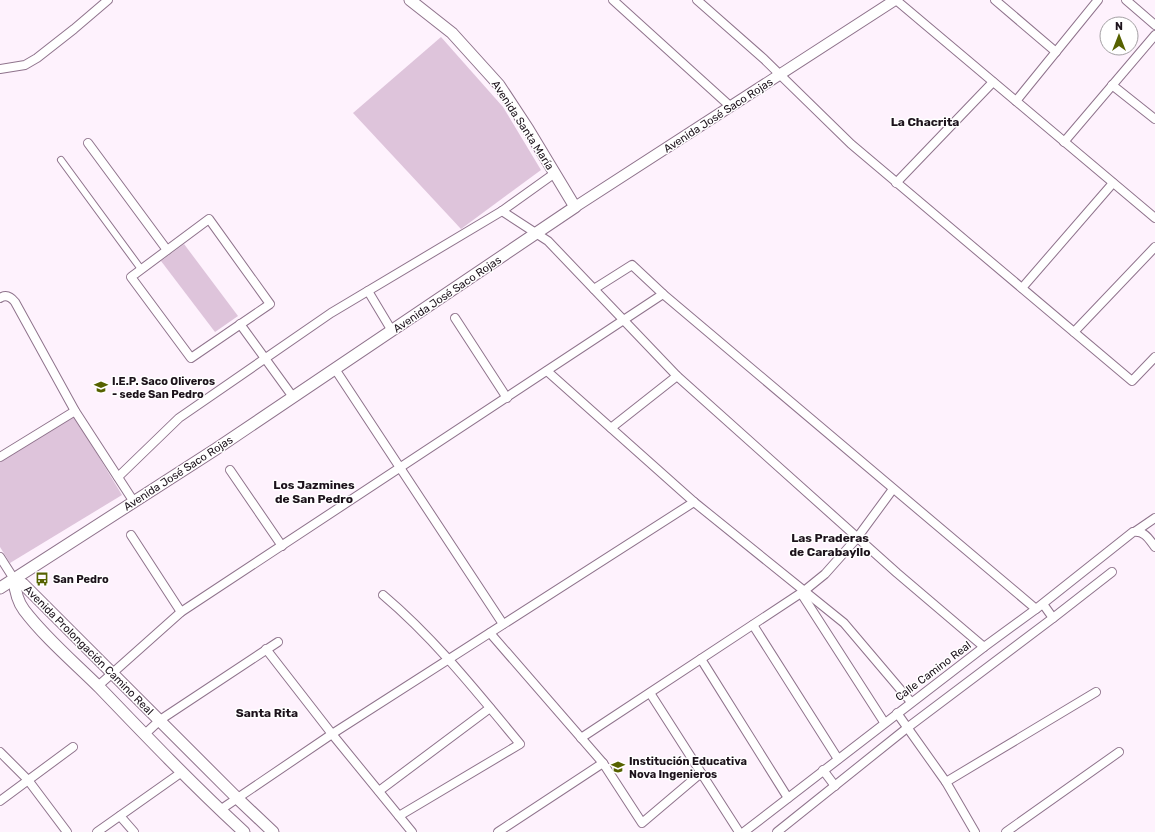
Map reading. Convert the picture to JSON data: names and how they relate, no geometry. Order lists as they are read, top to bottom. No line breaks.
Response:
{"streets":{"main road":["Avenida José Saco Rojas","Avenida Santa María","Avenida Prolongación Camino Real"],"street":["Calle Camino Real"]},"crossings":[["Avenida José Saco Rojas","Avenida Santa María"],["Avenida José Saco Rojas","Avenida Prolongación Camino Real"]],"districts":["La Chacrita","Los Jazmines de San Pedro","Las Praderas de Carabayllo","Santa Rita"],"places":{"school or university":["I.E.P. Saco Oliveros - sede San Pedro","Institución Educativa Nova Ingenieros"],"bus stop":["San Pedro"]},"north":"top"}
